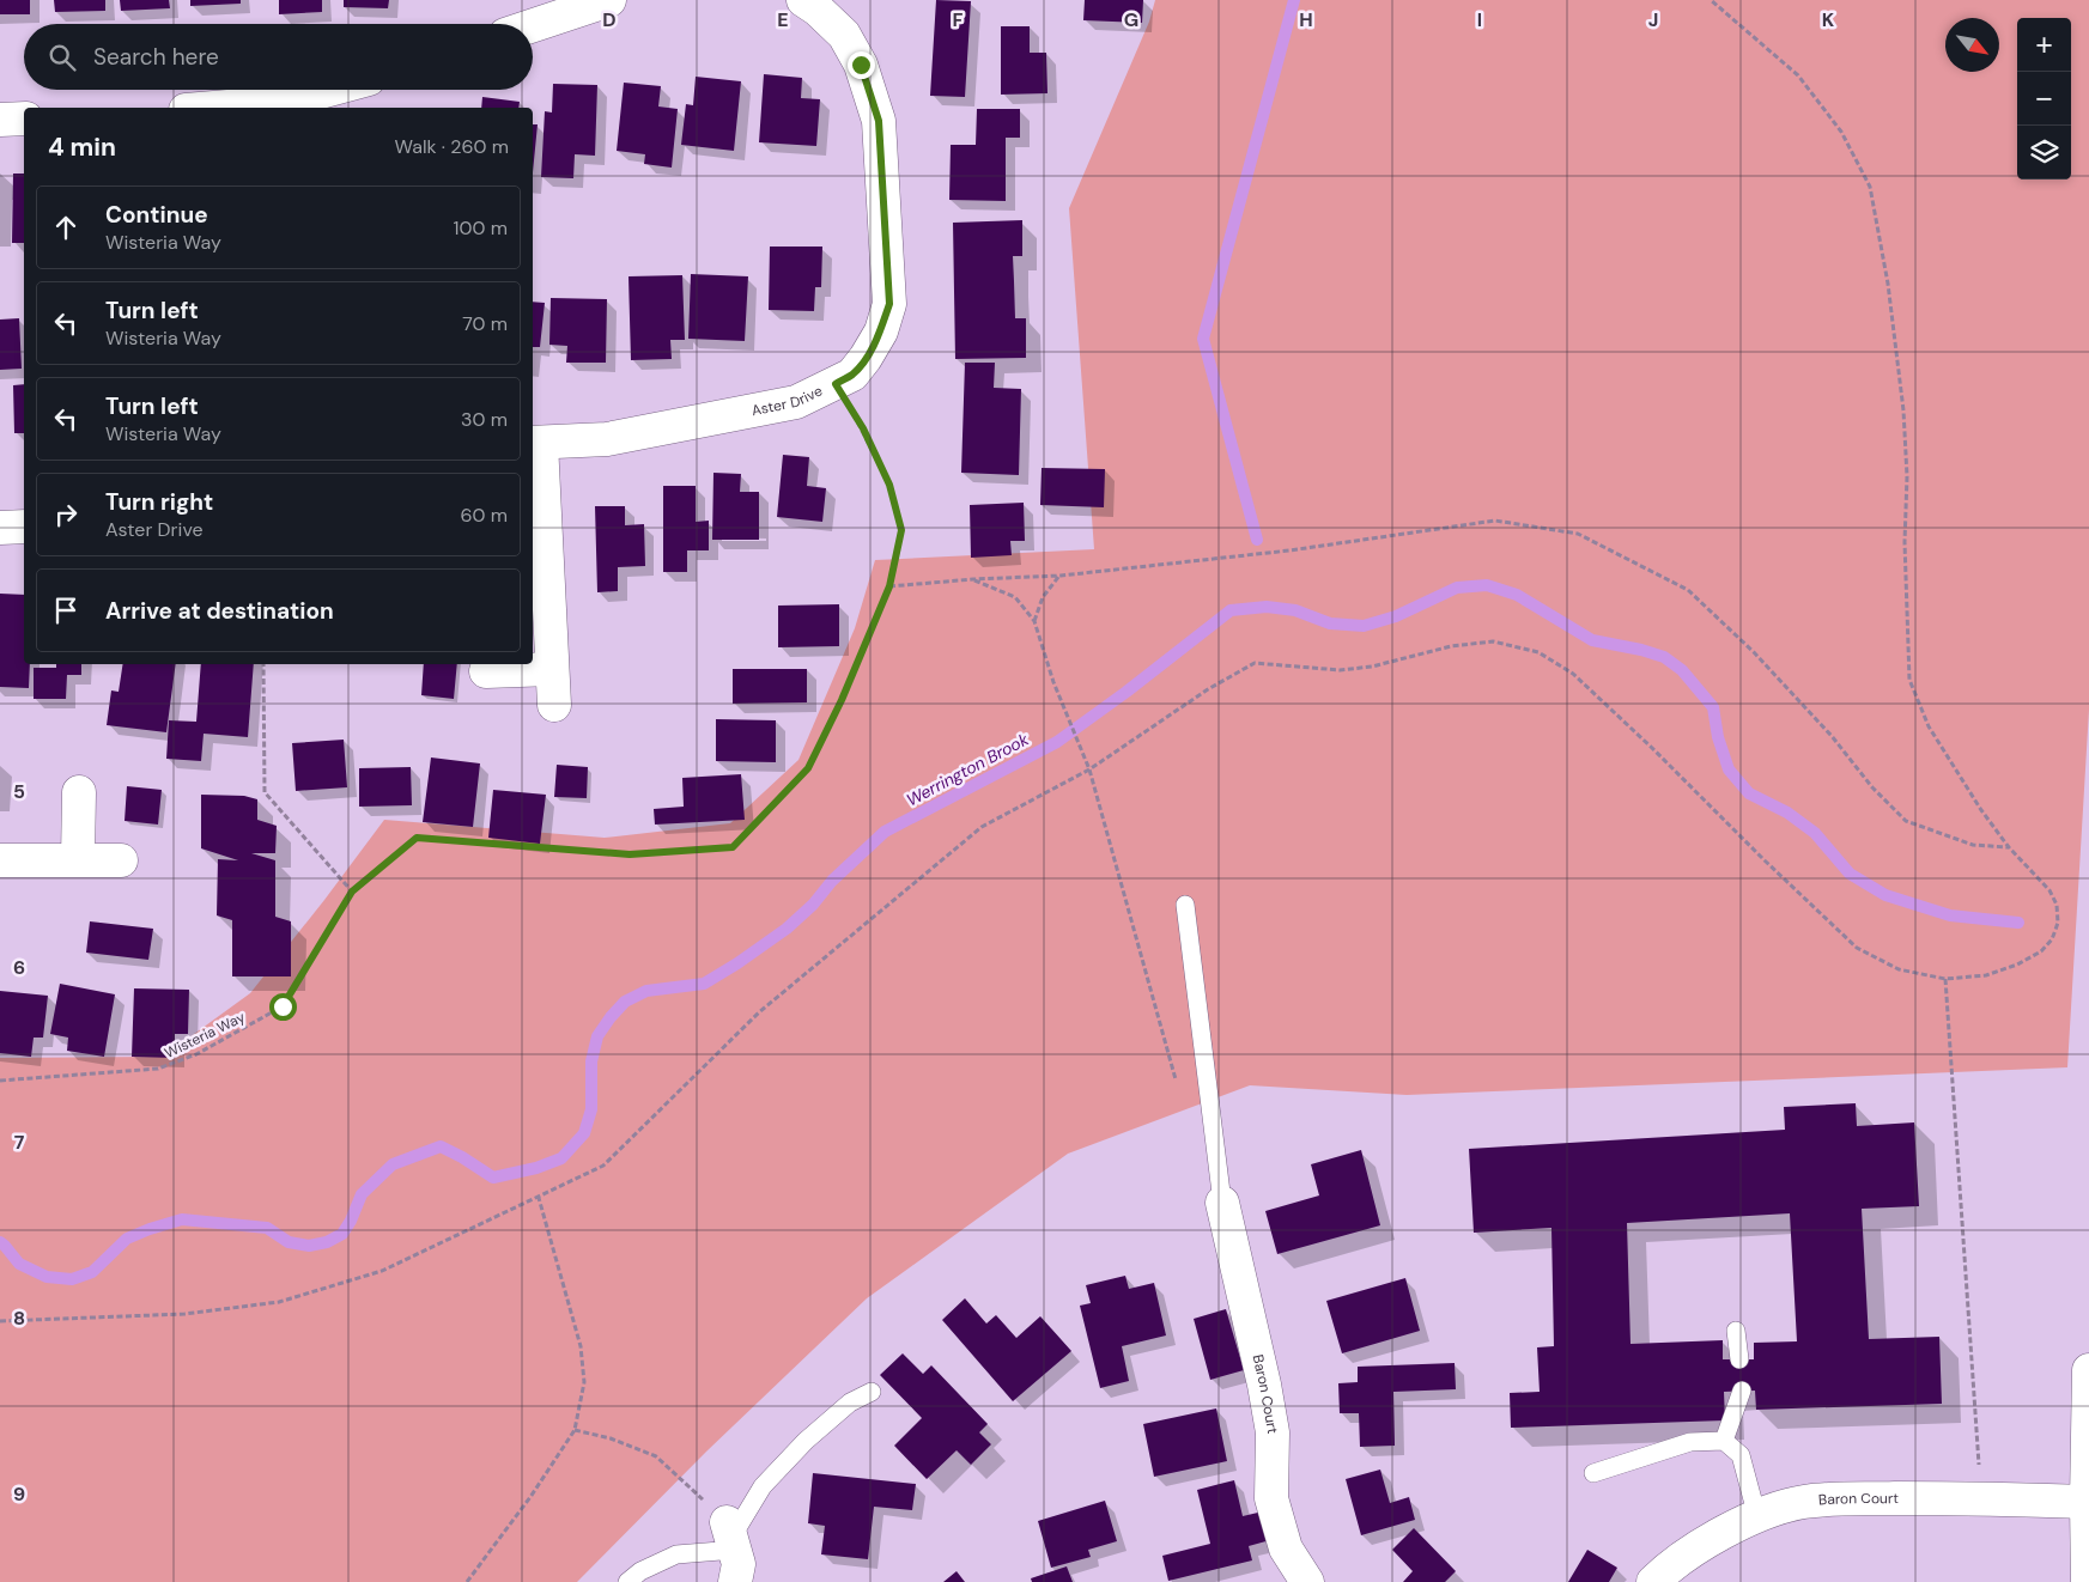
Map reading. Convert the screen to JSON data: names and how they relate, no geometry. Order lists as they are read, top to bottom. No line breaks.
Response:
{"streets":{"street":["Aster Drive","Baron Court"],"path":["Wisteria Way"]},"crossings":[["Aster Drive","Wisteria Way"]],"water":["Werrington Brook"],"north":"bottom right","page":{"map_buttons":["+","−"],"search":"Search here","heading":["4 min","Walk · 260 m"],"list":[["Continue","Wisteria Way","100 m"],["Turn left","Wisteria Way","70 m"],["Turn left","Wisteria Way","30 m"],["Turn right","Aster Drive","60 m"],"Arrive at destination"]},"grid":{"columns":["D","E","F","G","H","I","J","K"],"rows":["5","6","7","8","9"]}}
